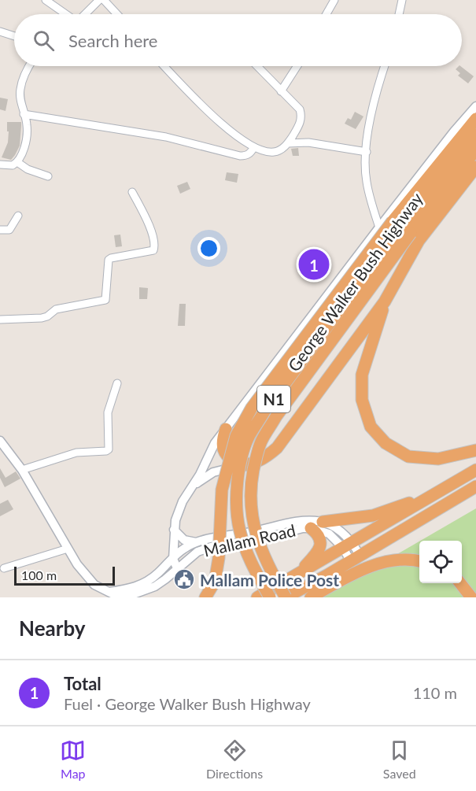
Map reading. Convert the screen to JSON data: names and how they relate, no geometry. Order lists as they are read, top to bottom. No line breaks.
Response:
{"streets":{"highway":["George Walker Bush Highway","N1"],"street":["Mallam Road"]},"crossings":[["George Walker Bush Highway","N1"]],"places":{"public building":["Mallam Police Post"]},"scale_bar":"100 m","page":{"search":"Search here","pins":"1","scale":"100 m","heading":"Nearby","list":[{"mark":"1","name":"Total","note":"Fuel · George Walker Bush Highway","value":"110 m"}],"nav":["Map","Directions","Saved"]}}
